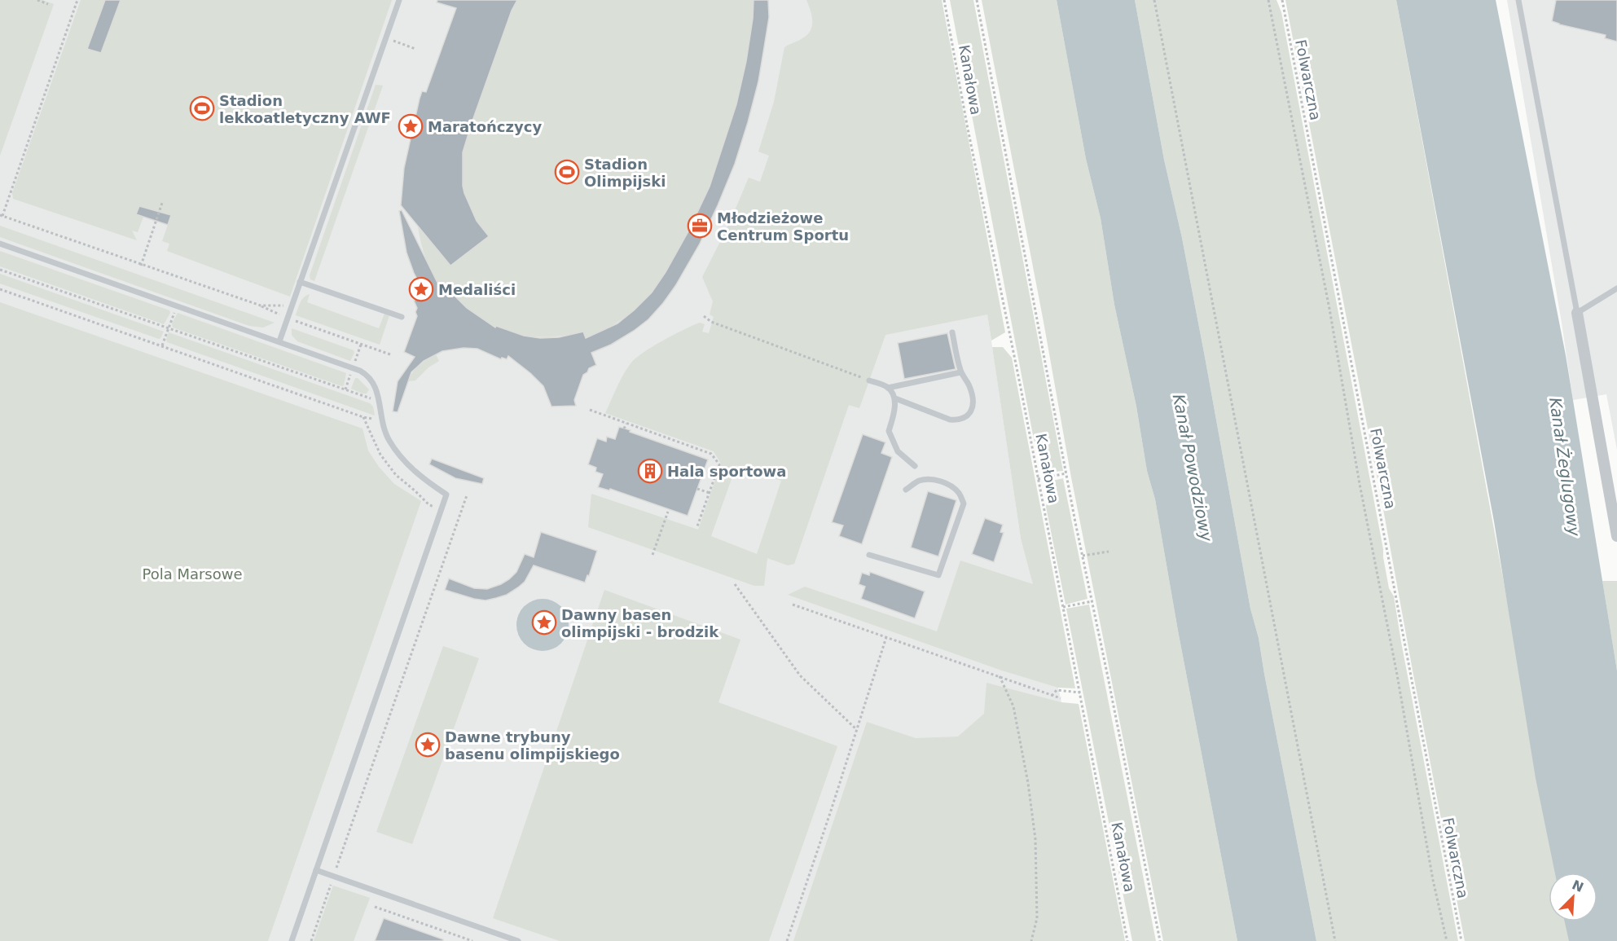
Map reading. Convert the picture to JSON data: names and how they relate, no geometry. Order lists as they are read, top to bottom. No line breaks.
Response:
{"streets":{"path":["Kanałowa","Folwarczna"]},"water":["Kanał Żeglugowy","Kanał Powodziowy"],"parks":["Pola Marsowe"],"places":{"sports":["Stadion lekkoatletyczny AWF","Stadion Olimpijski"],"place":["Maratończycy","Medaliści","Dawny basen olimpijski - brodzik","Dawne trybuny basenu olimpijskiego"],"office":["Młodzieżowe Centrum Sportu"],"building":["Hala sportowa"]},"north":"top right"}
